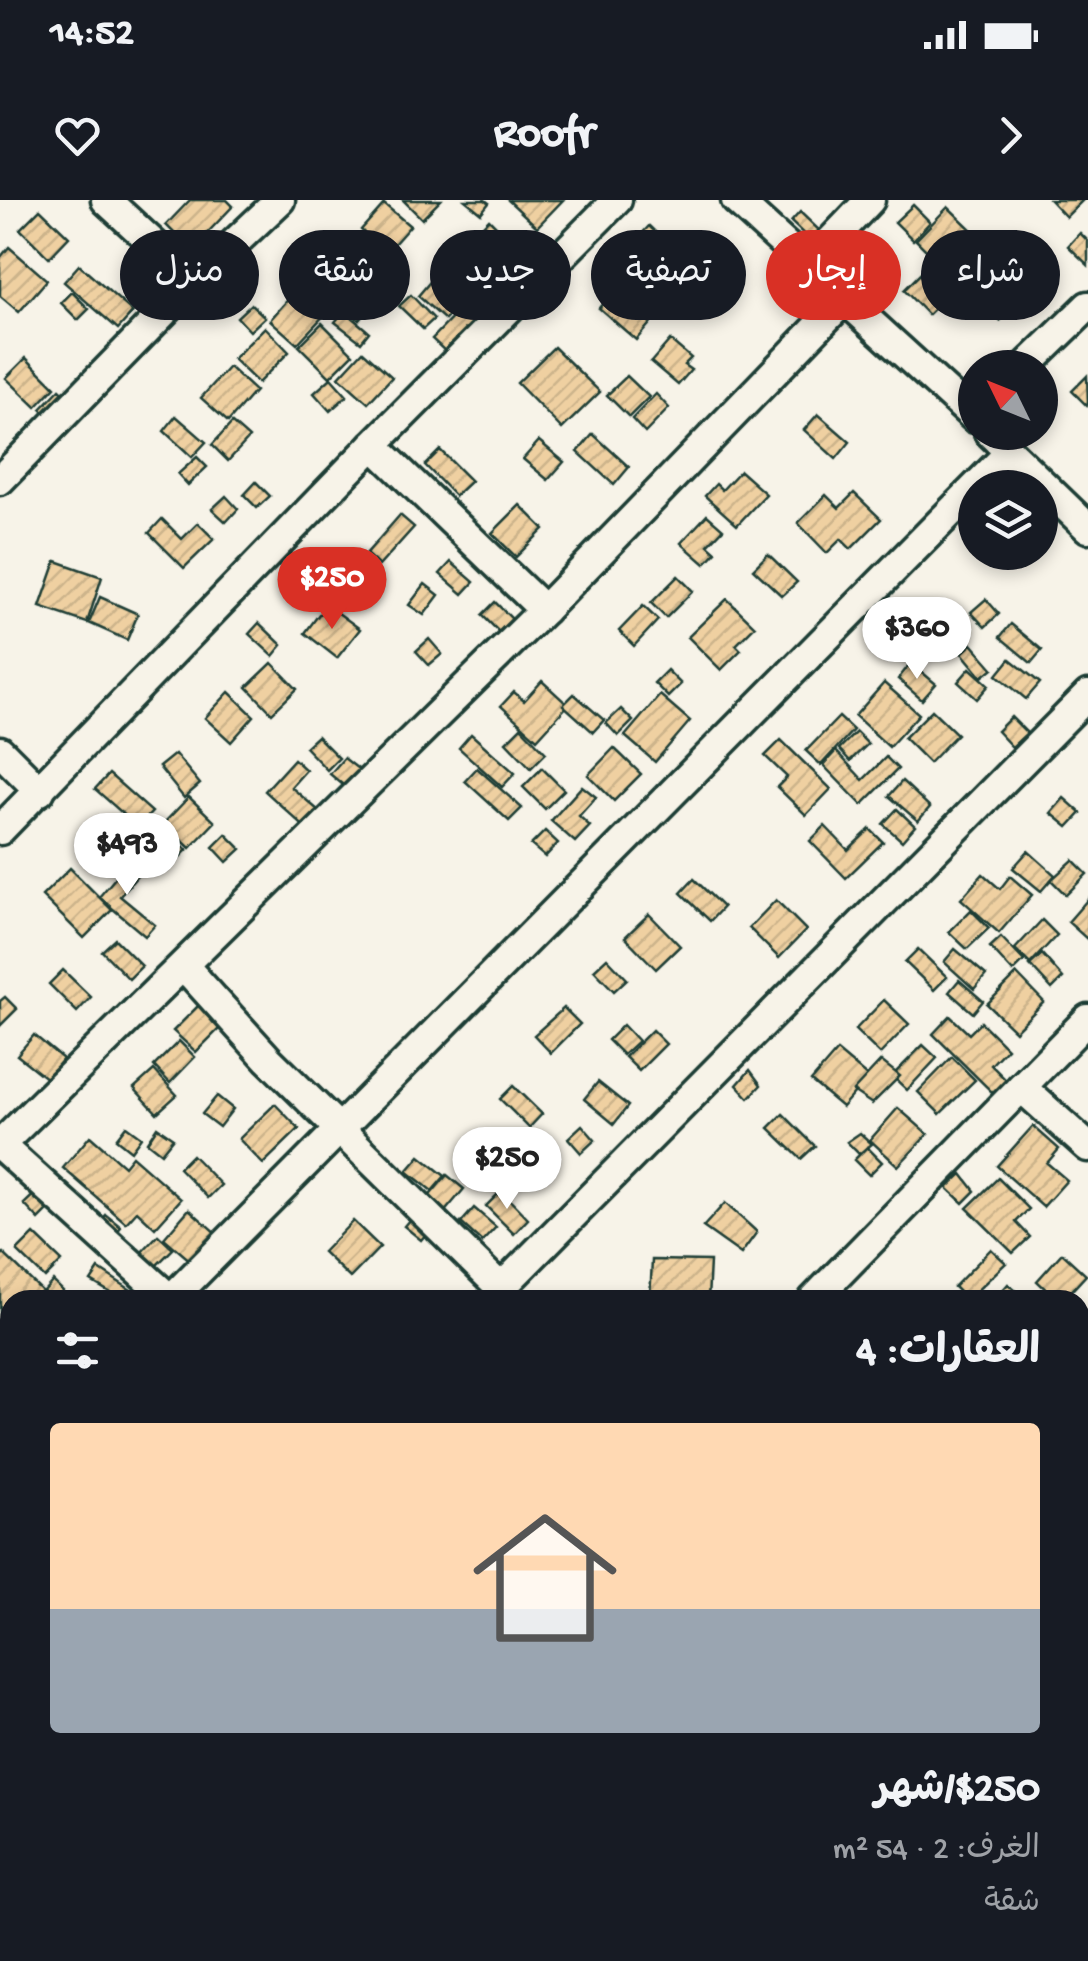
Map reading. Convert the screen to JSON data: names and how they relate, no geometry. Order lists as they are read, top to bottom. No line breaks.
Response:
{"north":"top left","page":{"status":"14:52","header":"Roofr","chip":["شراء","إيجار","تصفية","جديد","شقة","منزل"],"price":["$250","$360","$493","$250"],"heading":"العقارات: 4","list":[{"name":"$250/شهر","note":"الغرف: 2 · 54 m² · شقة"}]}}
